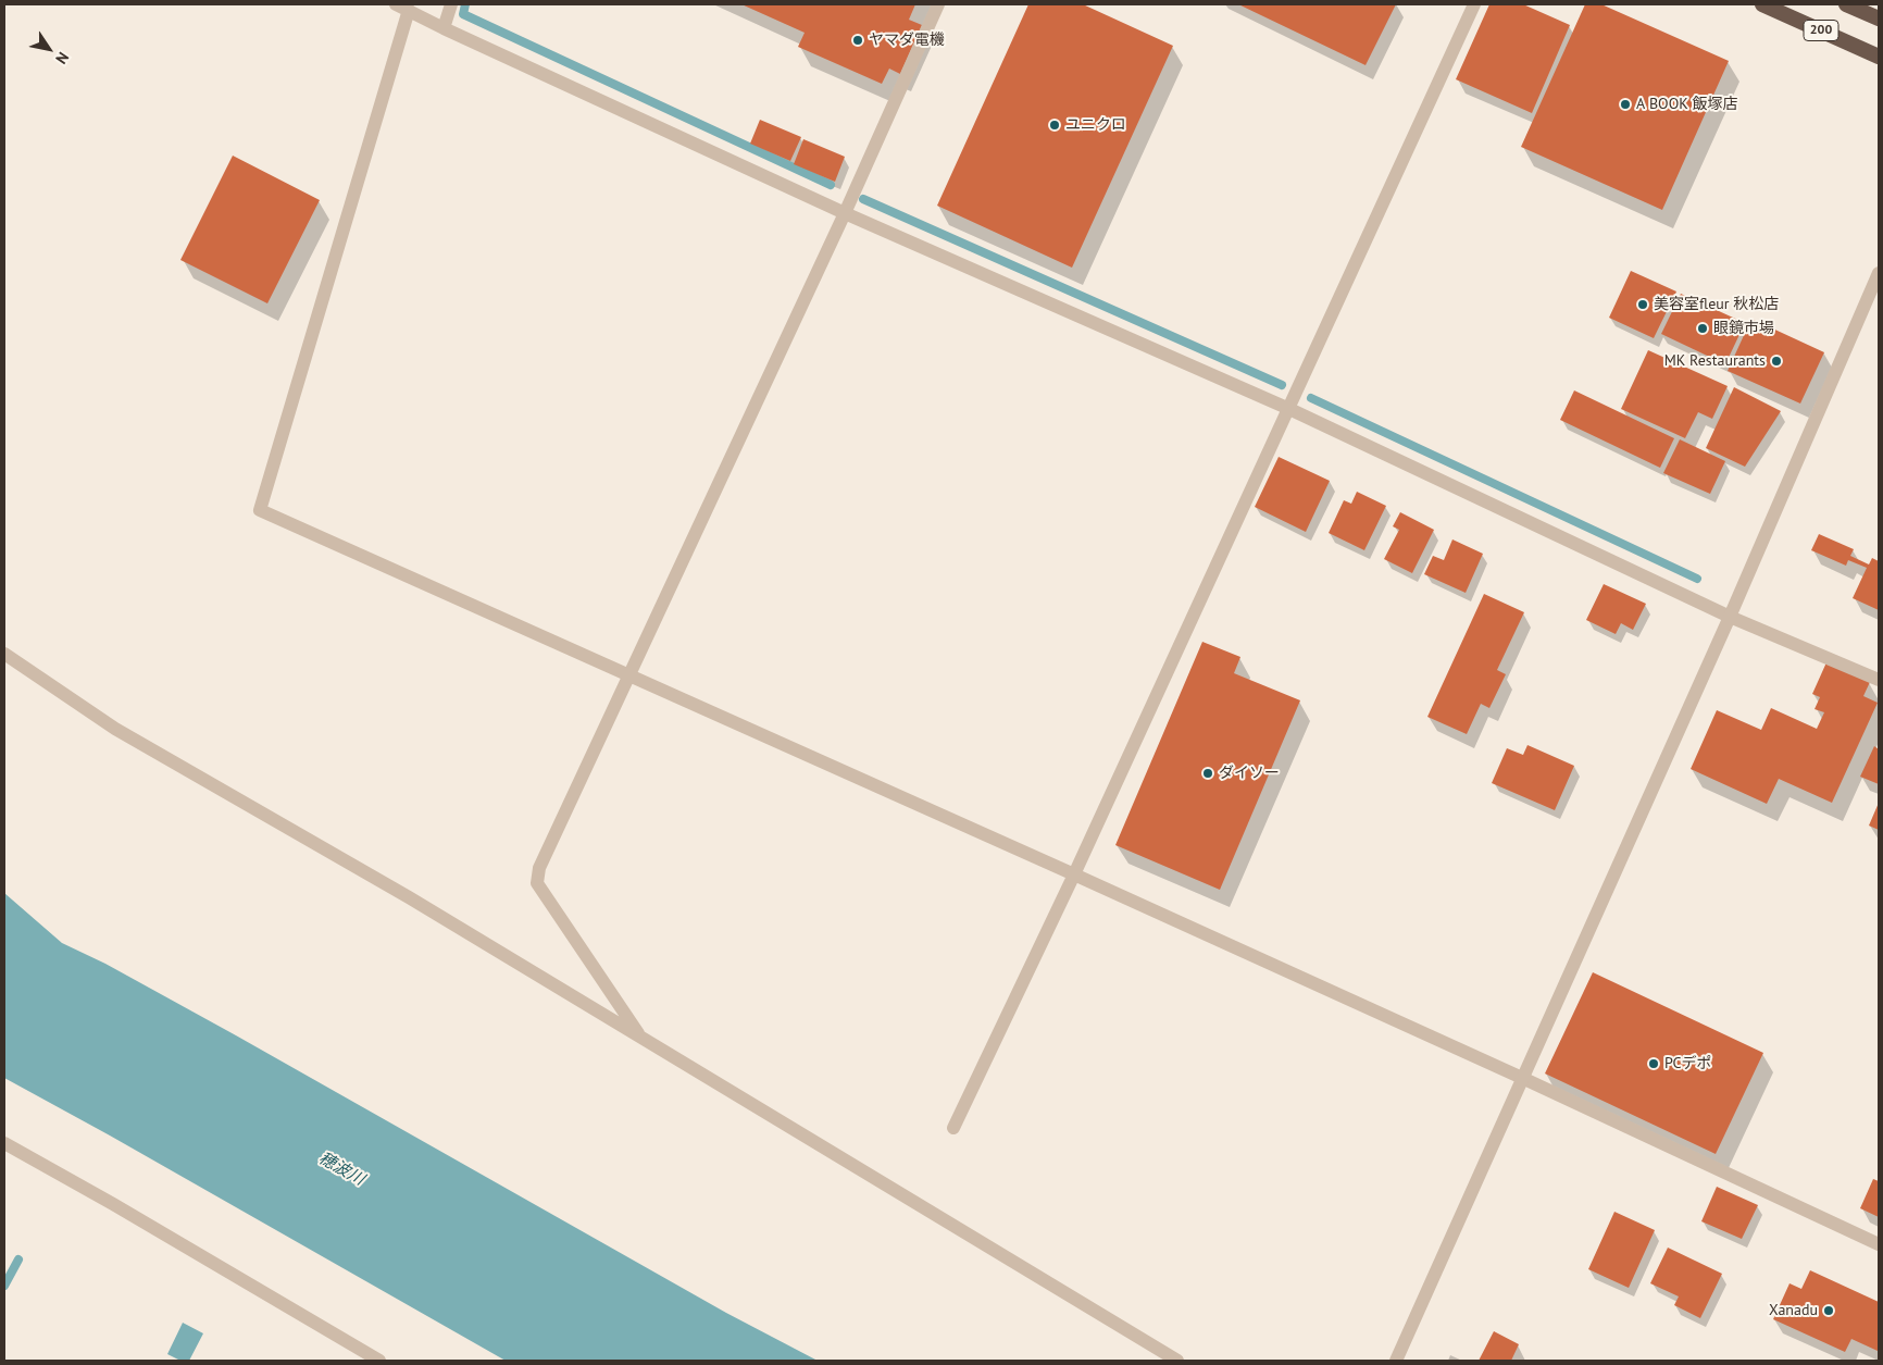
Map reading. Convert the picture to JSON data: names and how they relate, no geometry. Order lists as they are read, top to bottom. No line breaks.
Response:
{"streets":{"highway":["200"]},"water":["穂波川"],"places":["ヤマダ電機","A BOOK 飯塚店","ユニクロ","美容室fleur 秋松店","眼鏡市場","MK Restaurants","ダイソー","PCデポ","Xanadu"],"north":"bottom right"}
